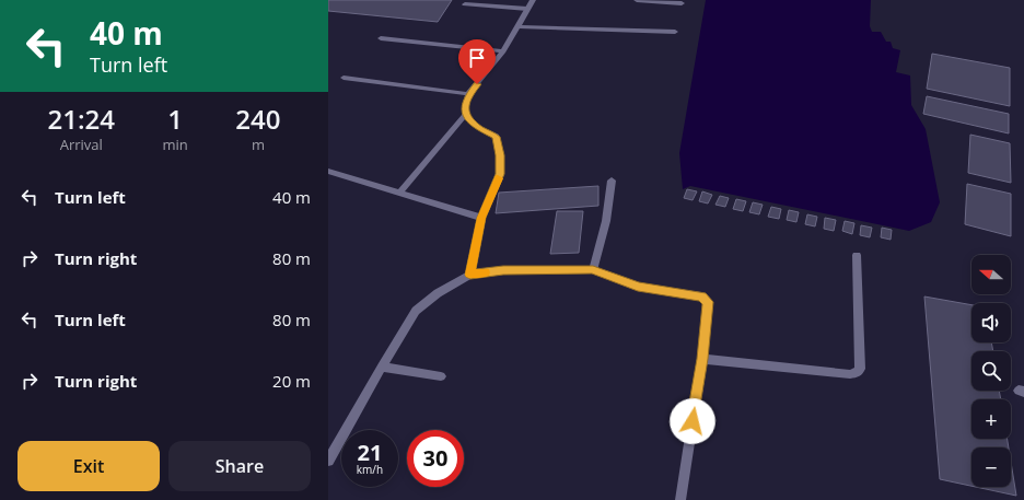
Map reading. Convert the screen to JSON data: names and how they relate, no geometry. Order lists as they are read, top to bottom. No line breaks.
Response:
{"north":"left","page":{"turn":["40 m","Turn left"],"eta":["21:24","Arrival","1","min","240","m"],"list":[{"name":"Turn left","value":"40 m"},{"name":"Turn right","value":"80 m"},{"name":"Turn left","value":"80 m"},{"name":"Turn right","value":"20 m"}],"map_buttons":["+","−"],"speed":"21 km/h","limit":"30","buttons":["Exit","Share"]}}
